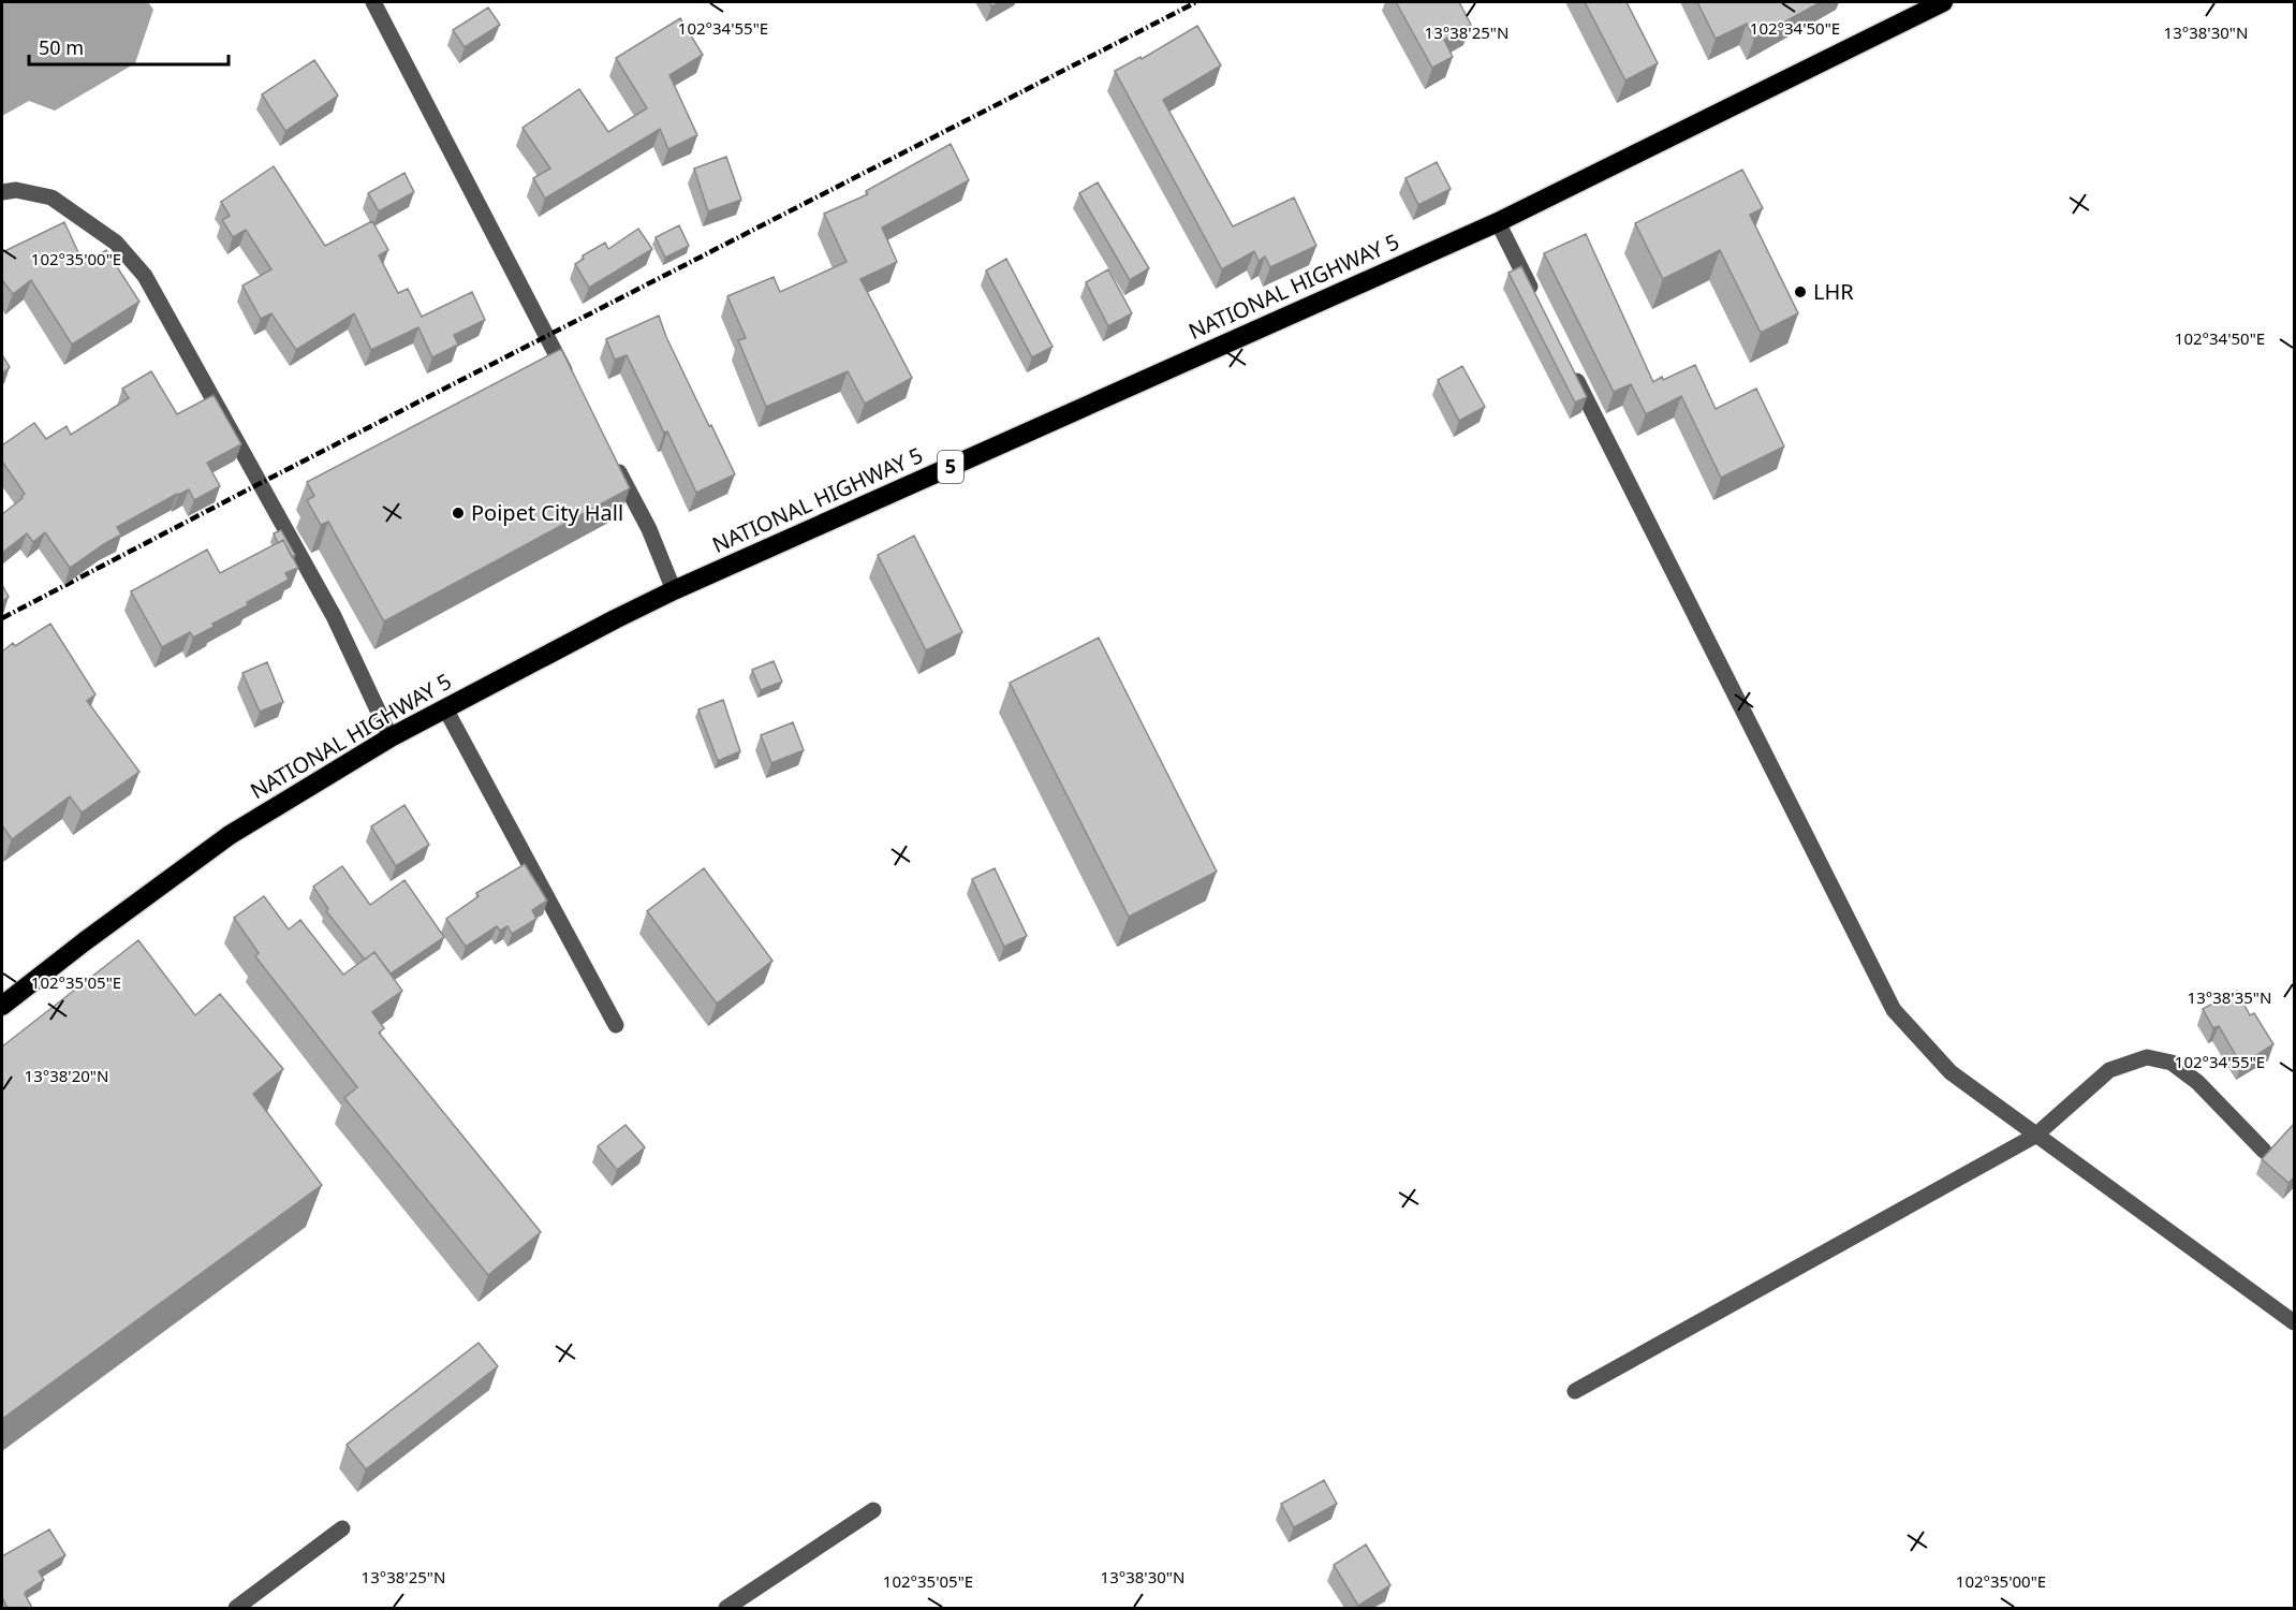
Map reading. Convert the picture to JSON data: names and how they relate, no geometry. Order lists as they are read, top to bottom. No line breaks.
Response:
{"streets":{"highway":["NATIONAL HIGHWAY 5","5"]},"places":["LHR","Poipet City Hall"],"scale_bar":"50 m","coordinates":["102°34'55\"E","102°34'50\"E","13°38'25\"N","13°38'30\"N","102°35'00\"E","102°35'05\"E","13°38'35\"N","13°38'20\"N"]}
